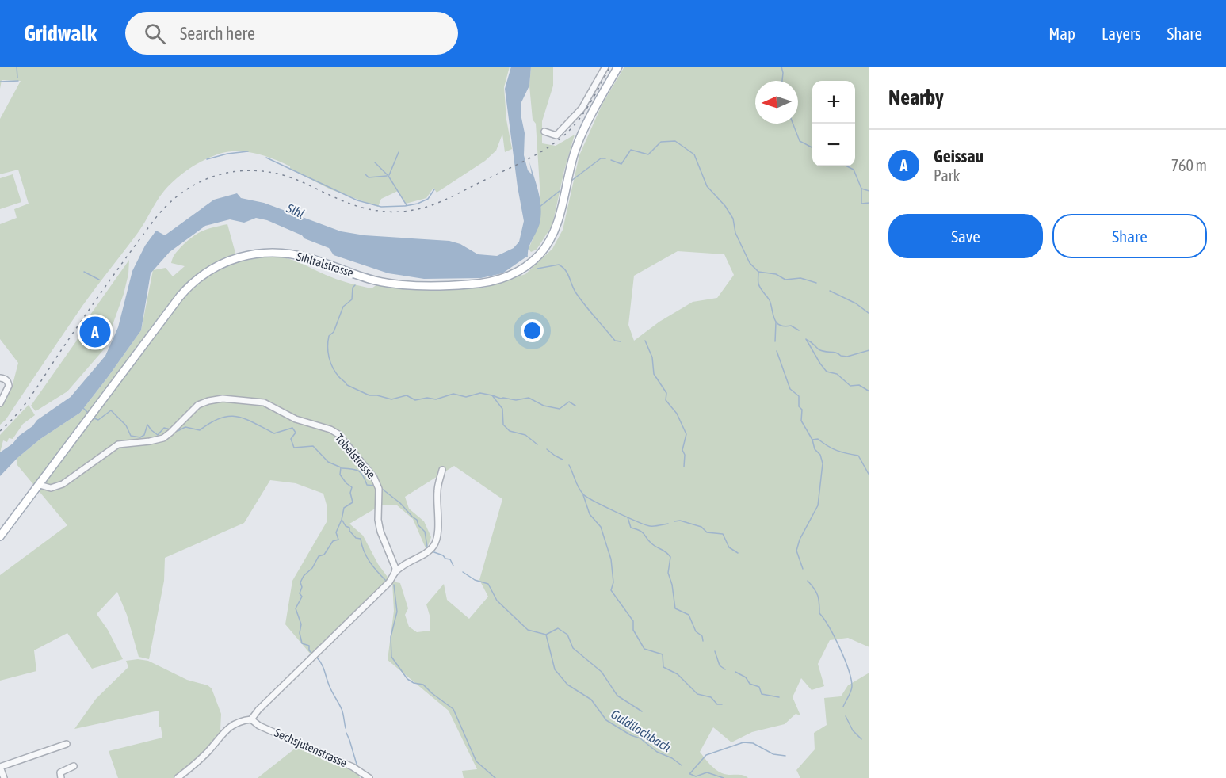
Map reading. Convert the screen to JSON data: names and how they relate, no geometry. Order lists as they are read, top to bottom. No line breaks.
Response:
{"streets":{"main road":["Sihltalstrasse"],"street":["Tobelstrasse","Sechsjutenstrasse"]},"crossings":[["Sihltalstrasse","Tobelstrasse"]],"water":["Sihl","Guldilochbach"],"north":"left","page":{"header":"Gridwalk","search":"Search here","nav":["Map","Layers","Share"],"heading":"Nearby","map_buttons":["+","−"],"list":[{"mark":"A","name":"Geissau","note":"Park","value":"760 m"}],"buttons":["Save","Share"],"pins":"A"}}
